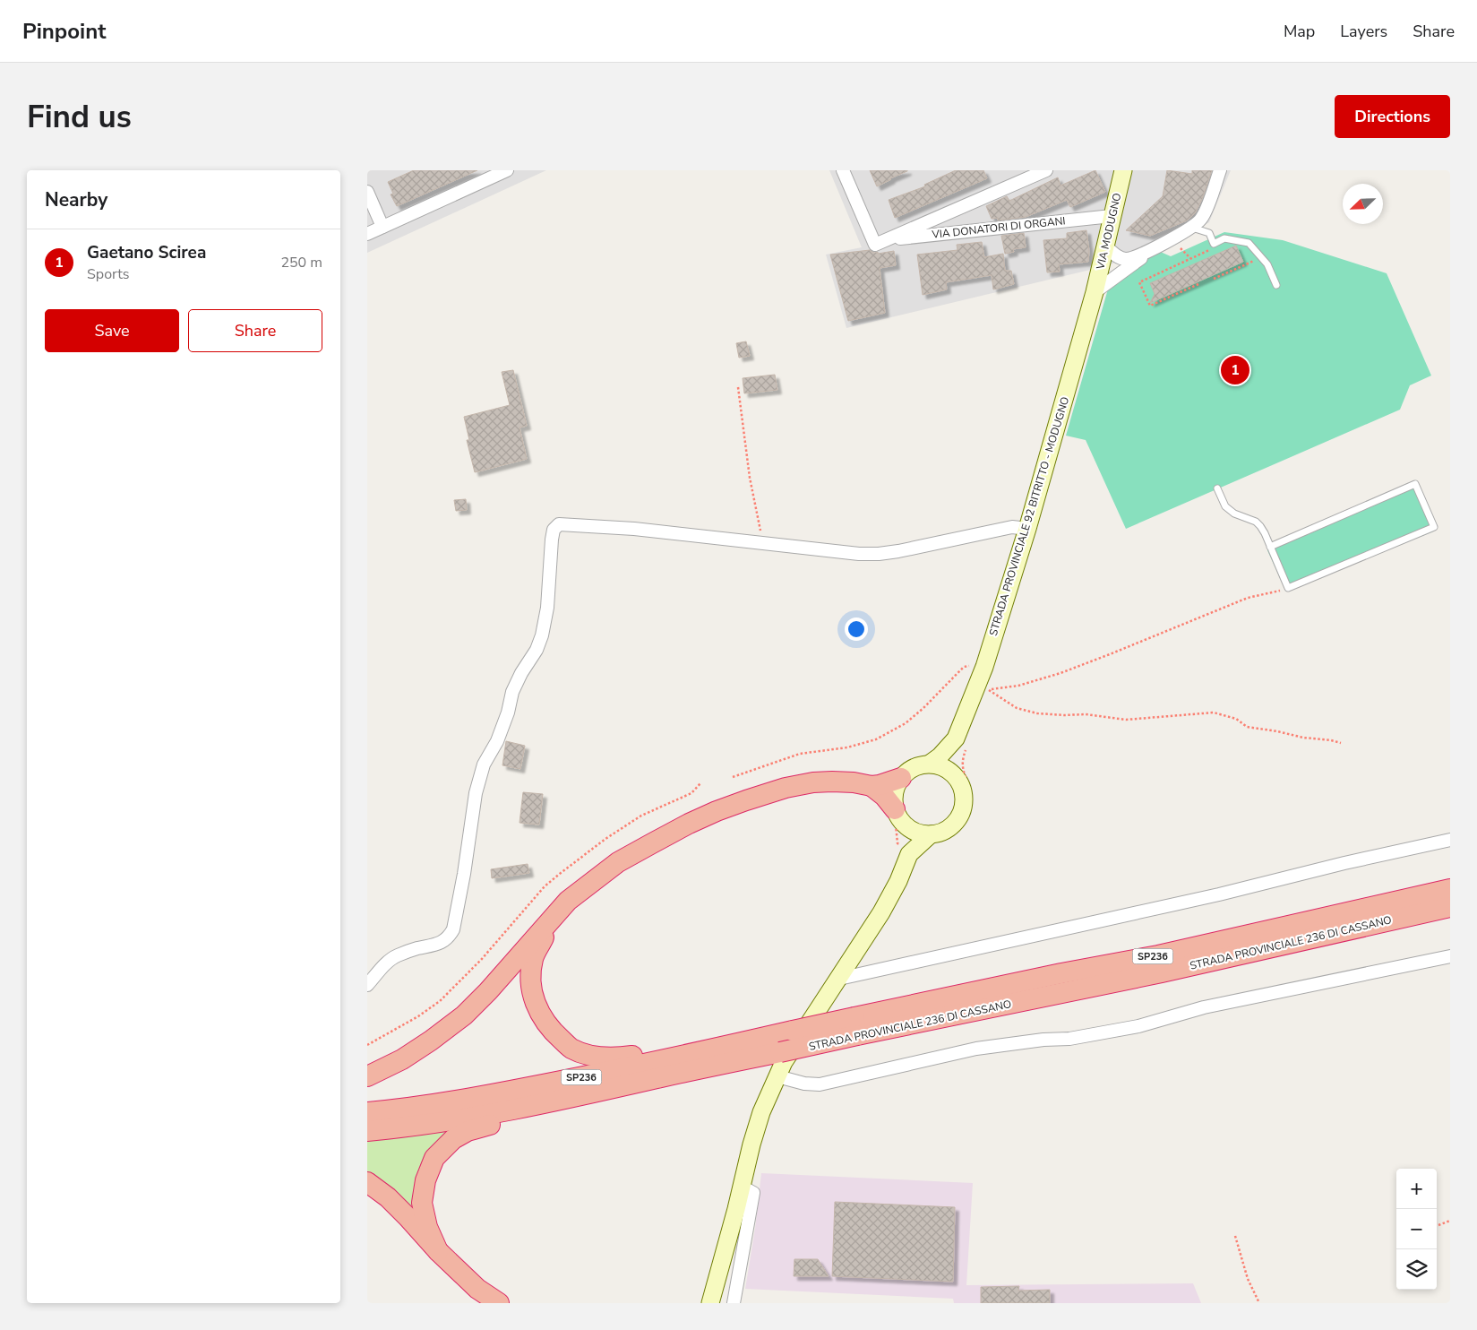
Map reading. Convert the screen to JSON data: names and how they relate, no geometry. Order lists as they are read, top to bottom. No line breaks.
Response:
{"streets":{"highway":["STRADA PROVINCIALE 236 DI CASSANO","SP236"],"main road":["VIA MODUGNO","STRADA PROVINCIALE 92 BITRITTO - MODUGNO"],"street":["VIA DONATORI DI ORGANI"]},"crossings":[["VIA DONATORI DI ORGANI","VIA MODUGNO"],["VIA MODUGNO","STRADA PROVINCIALE 92 BITRITTO - MODUGNO"]],"north":"bottom left","page":{"header":"Pinpoint","nav":["Map","Layers","Share"],"buttons":["Directions",["Save","Share"]],"title":"Find us","heading":"Nearby","list":[{"mark":"1","name":"Gaetano Scirea","note":"Sports","value":"250 m"}],"pins":"1","map_buttons":["+","−"]}}
